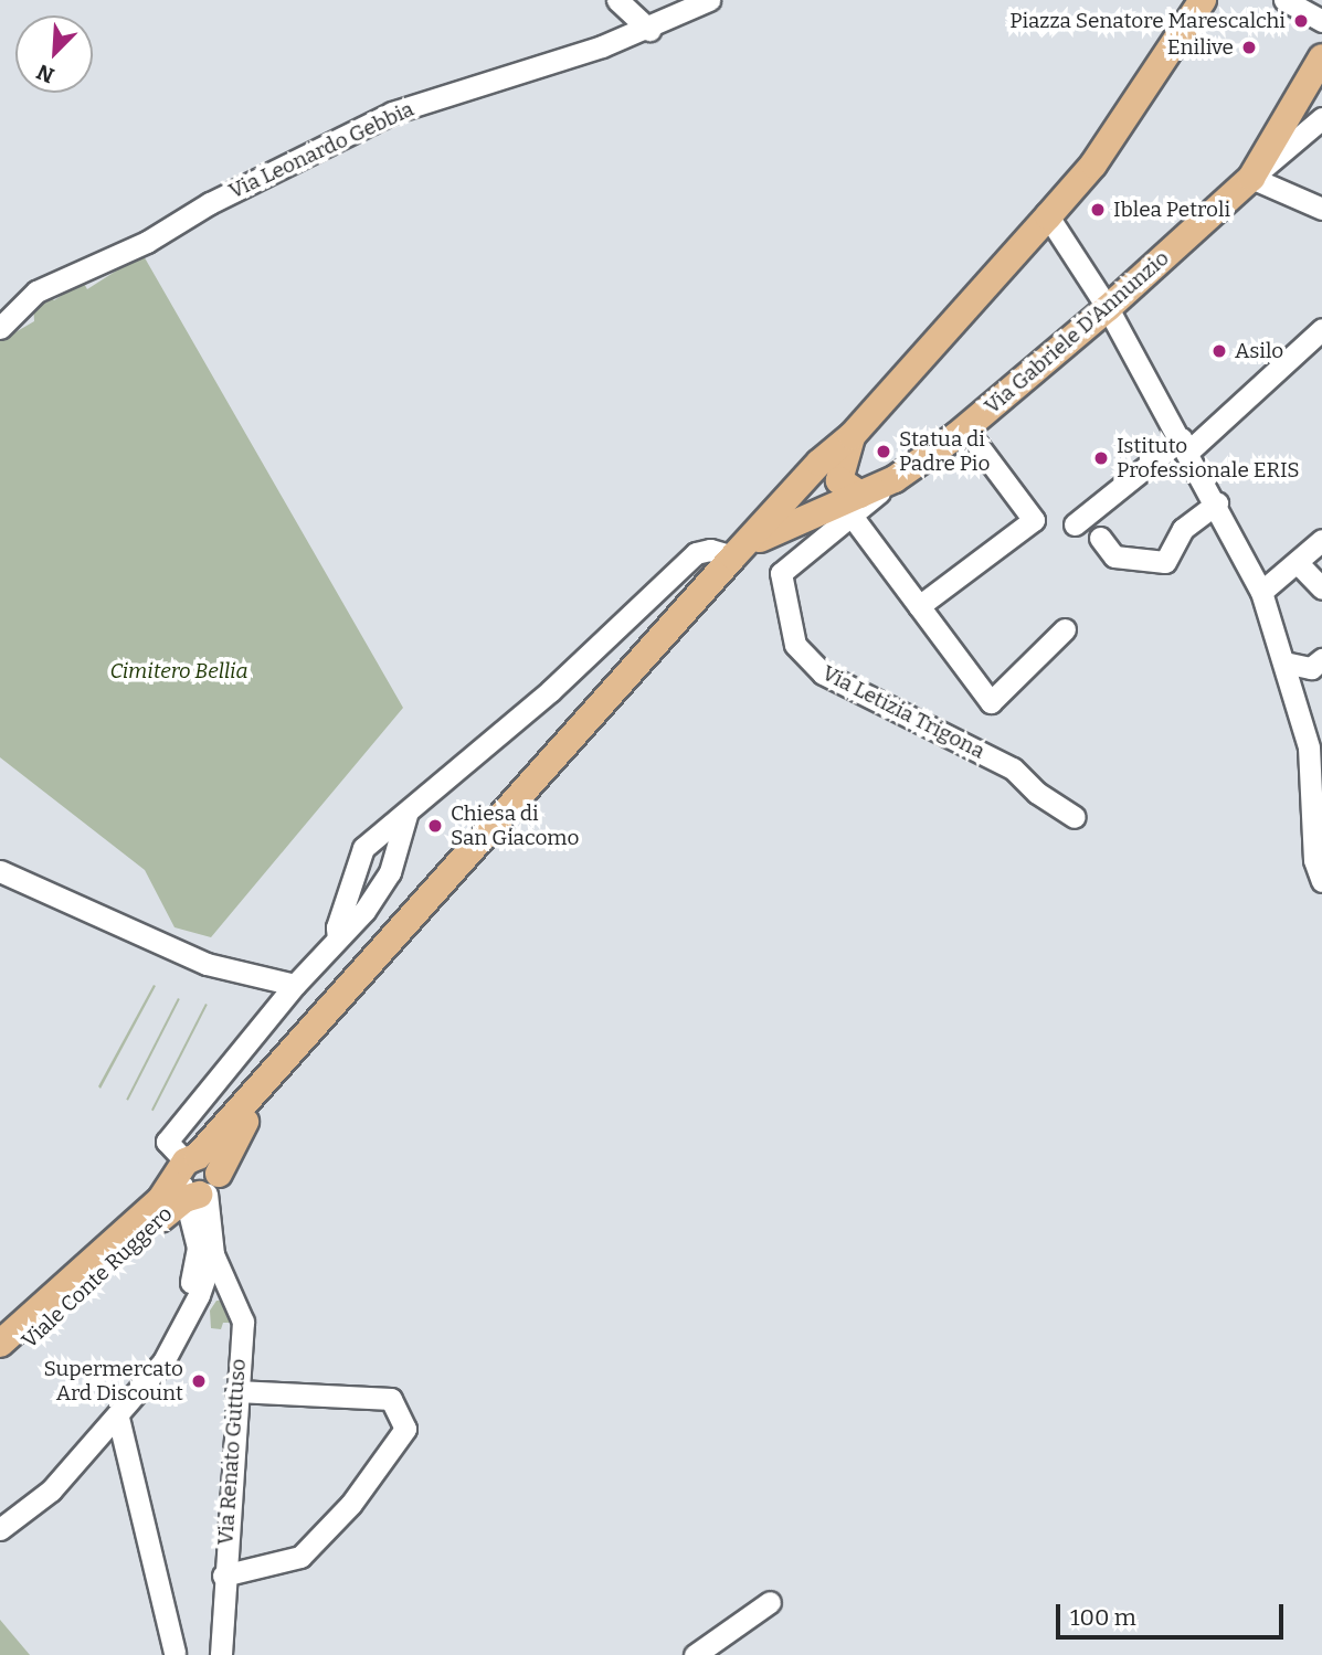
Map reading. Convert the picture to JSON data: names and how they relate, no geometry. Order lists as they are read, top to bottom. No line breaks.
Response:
{"streets":{"main road":["Via Gabriele D'Annunzio","Viale Conte Ruggero"],"street":["Via Leonardo Gebbia","Via Letizia Trigona","Via Renato Guttuso"]},"crossings":[["Via Gabriele D'Annunzio","Via Letizia Trigona"]],"parks":["Cimitero Bellia"],"places":["Piazza Senatore Marescalchi","Enilive","Iblea Petroli","Asilo","Statua di Padre Pio","Istituto Professionale ERIS","Chiesa di San Giacomo","Supermercato Ard Discount"],"scale_bar":"100 m","north":"bottom left"}
